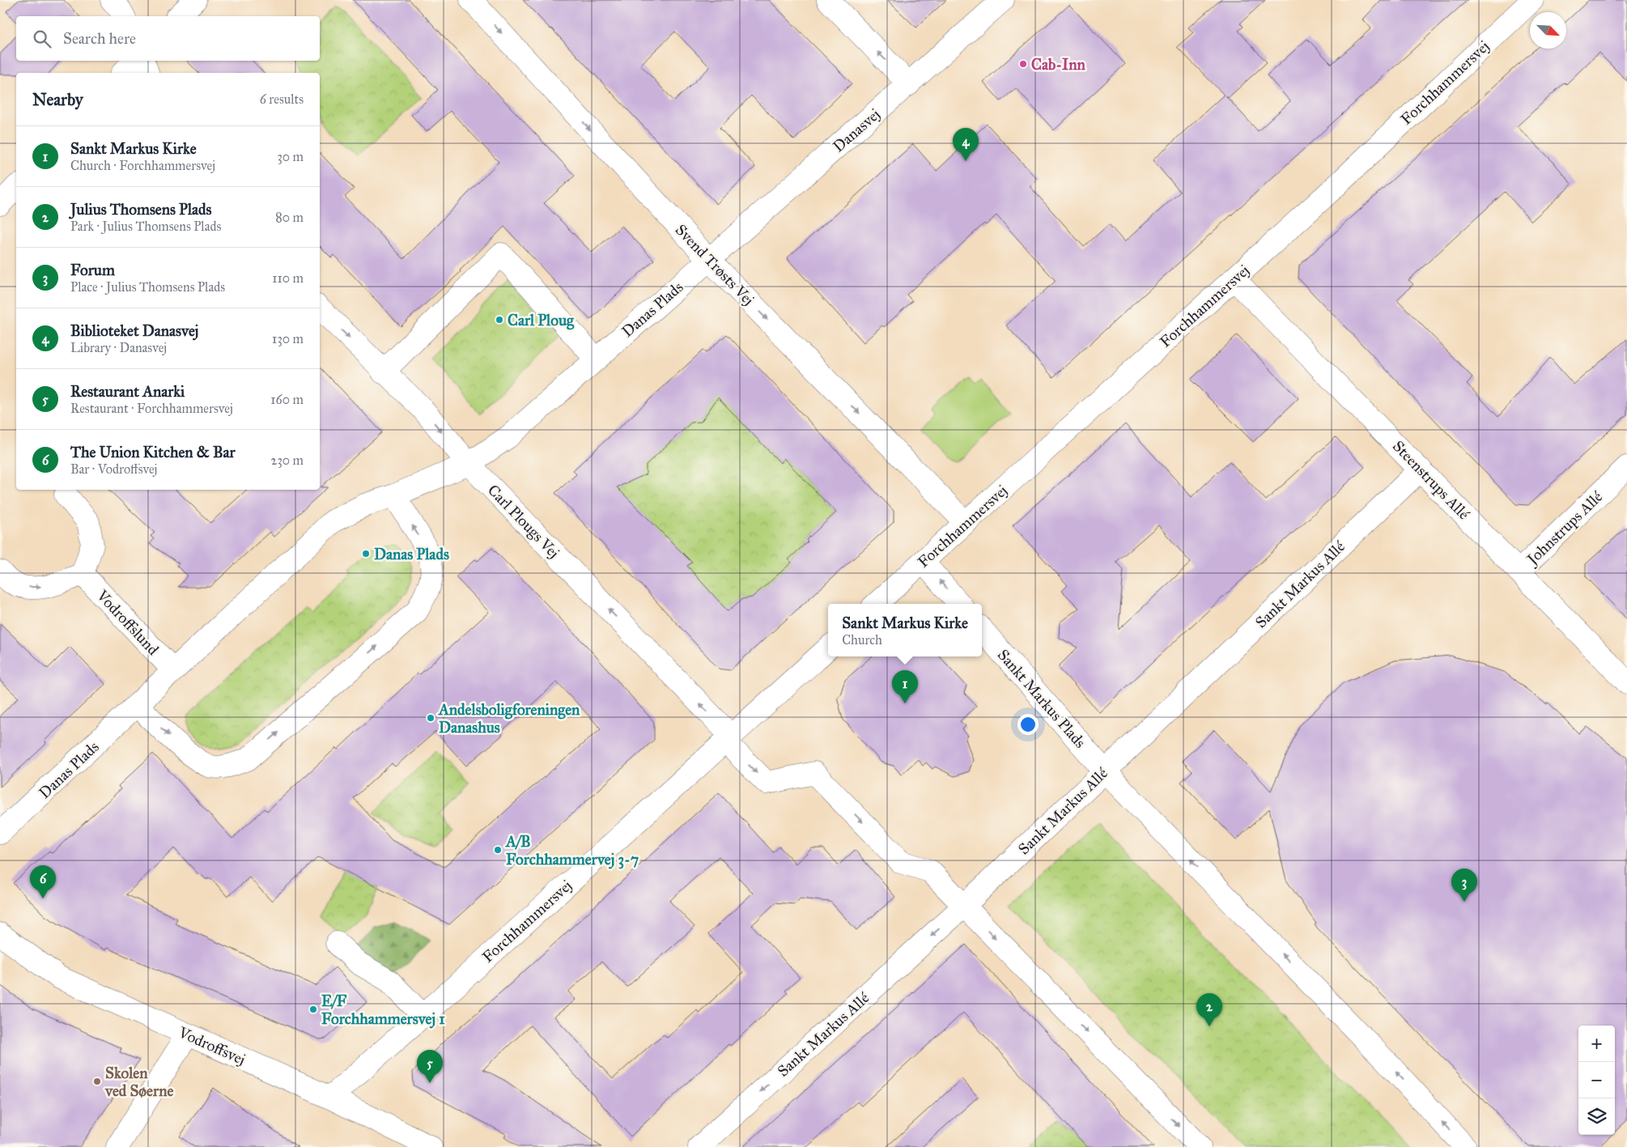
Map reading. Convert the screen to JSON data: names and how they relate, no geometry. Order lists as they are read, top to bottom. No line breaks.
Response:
{"streets":{"street":["Forchhammersvej","Danasvej","Svend Trøsts Vej","Danas Plads","Steenstrups Allé","Carl Plougs Vej","Johnstrups Allé","Sankt Markus Allé","Vodroffslund","Sankt Markus Plads","Vodroffsvej"]},"crossings":[["Forchhammersvej","Svend Trøsts Vej"],["Forchhammersvej","Steenstrups Allé"],["Forchhammersvej","Carl Plougs Vej"],["Forchhammersvej","Vodroffsvej"],["Danasvej","Svend Trøsts Vej"],["Danasvej","Danas Plads"],["Svend Trøsts Vej","Danas Plads"],["Danas Plads","Carl Plougs Vej"],["Danas Plads","Vodroffslund"],["Steenstrups Allé","Johnstrups Allé"],["Steenstrups Allé","Sankt Markus Allé"],["Sankt Markus Allé","Sankt Markus Plads"]],"one_way":["Svend Trøsts Vej","Sankt Markus Allé"],"places":["Cab-Inn","Carl Ploug","Danas Plads","Andelsboligforeningen Danashus","A/B Forchhammervej 3-7","E/F Forchhammersvej 1","Skolen ved Søerne"],"north":"bottom right","page":{"search":"Search here","heading":["Nearby","6 results"],"list":[{"mark":"1","name":"Sankt Markus Kirke","note":"Church · Forchhammersvej","value":"30 m"},{"mark":"2","name":"Julius Thomsens Plads","note":"Park · Julius Thomsens Plads","value":"80 m"},{"mark":"3","name":"Forum","note":"Place · Julius Thomsens Plads","value":"110 m"},{"mark":"4","name":"Biblioteket Danasvej","note":"Library · Danasvej","value":"130 m"},{"mark":"5","name":"Restaurant Anarki","note":"Restaurant · Forchhammersvej","value":"160 m"},{"mark":"6","name":"The Union Kitchen & Bar","note":"Bar · Vodroffsvej","value":"230 m"}],"pins":["4","1","6","3","2","5"],"popup":["Sankt Markus Kirke","Church"],"map_buttons":["+","−"]}}
